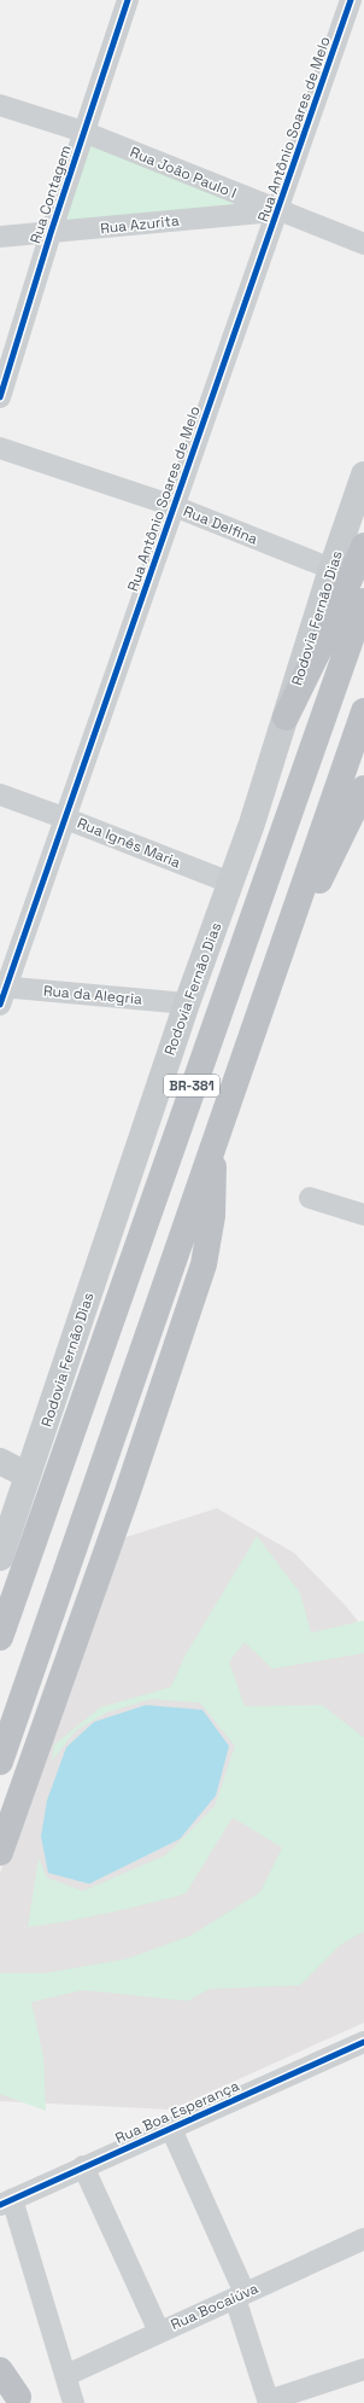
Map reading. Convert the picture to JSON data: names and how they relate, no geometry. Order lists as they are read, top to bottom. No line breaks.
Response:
{"streets":{"highway":["Rodovia Fernão Dias","BR-381"],"street":["Rua Antônio Soares de Melo","Rua João Paulo I","Rua Contagem","Rua Azurita","Rua Delfina","Rua Ignês Maria","Rua da Alegria","Rua Boa Esperança","Rua Bocaiúva"]},"crossings":[["Rua Antônio Soares de Melo","Rua João Paulo I"],["Rua Antônio Soares de Melo","Rua Azurita"],["Rua Antônio Soares de Melo","Rua Delfina"],["Rua Antônio Soares de Melo","Rua Ignês Maria"],["Rua Antônio Soares de Melo","Rua da Alegria"],["Rua João Paulo I","Rua Contagem"],["Rua João Paulo I","Rua Azurita"],["Rua Contagem","Rua Azurita"],["Rua Delfina","Rodovia Fernão Dias"],["Rodovia Fernão Dias","Rua Ignês Maria"],["Rodovia Fernão Dias","Rua da Alegria"]]}
